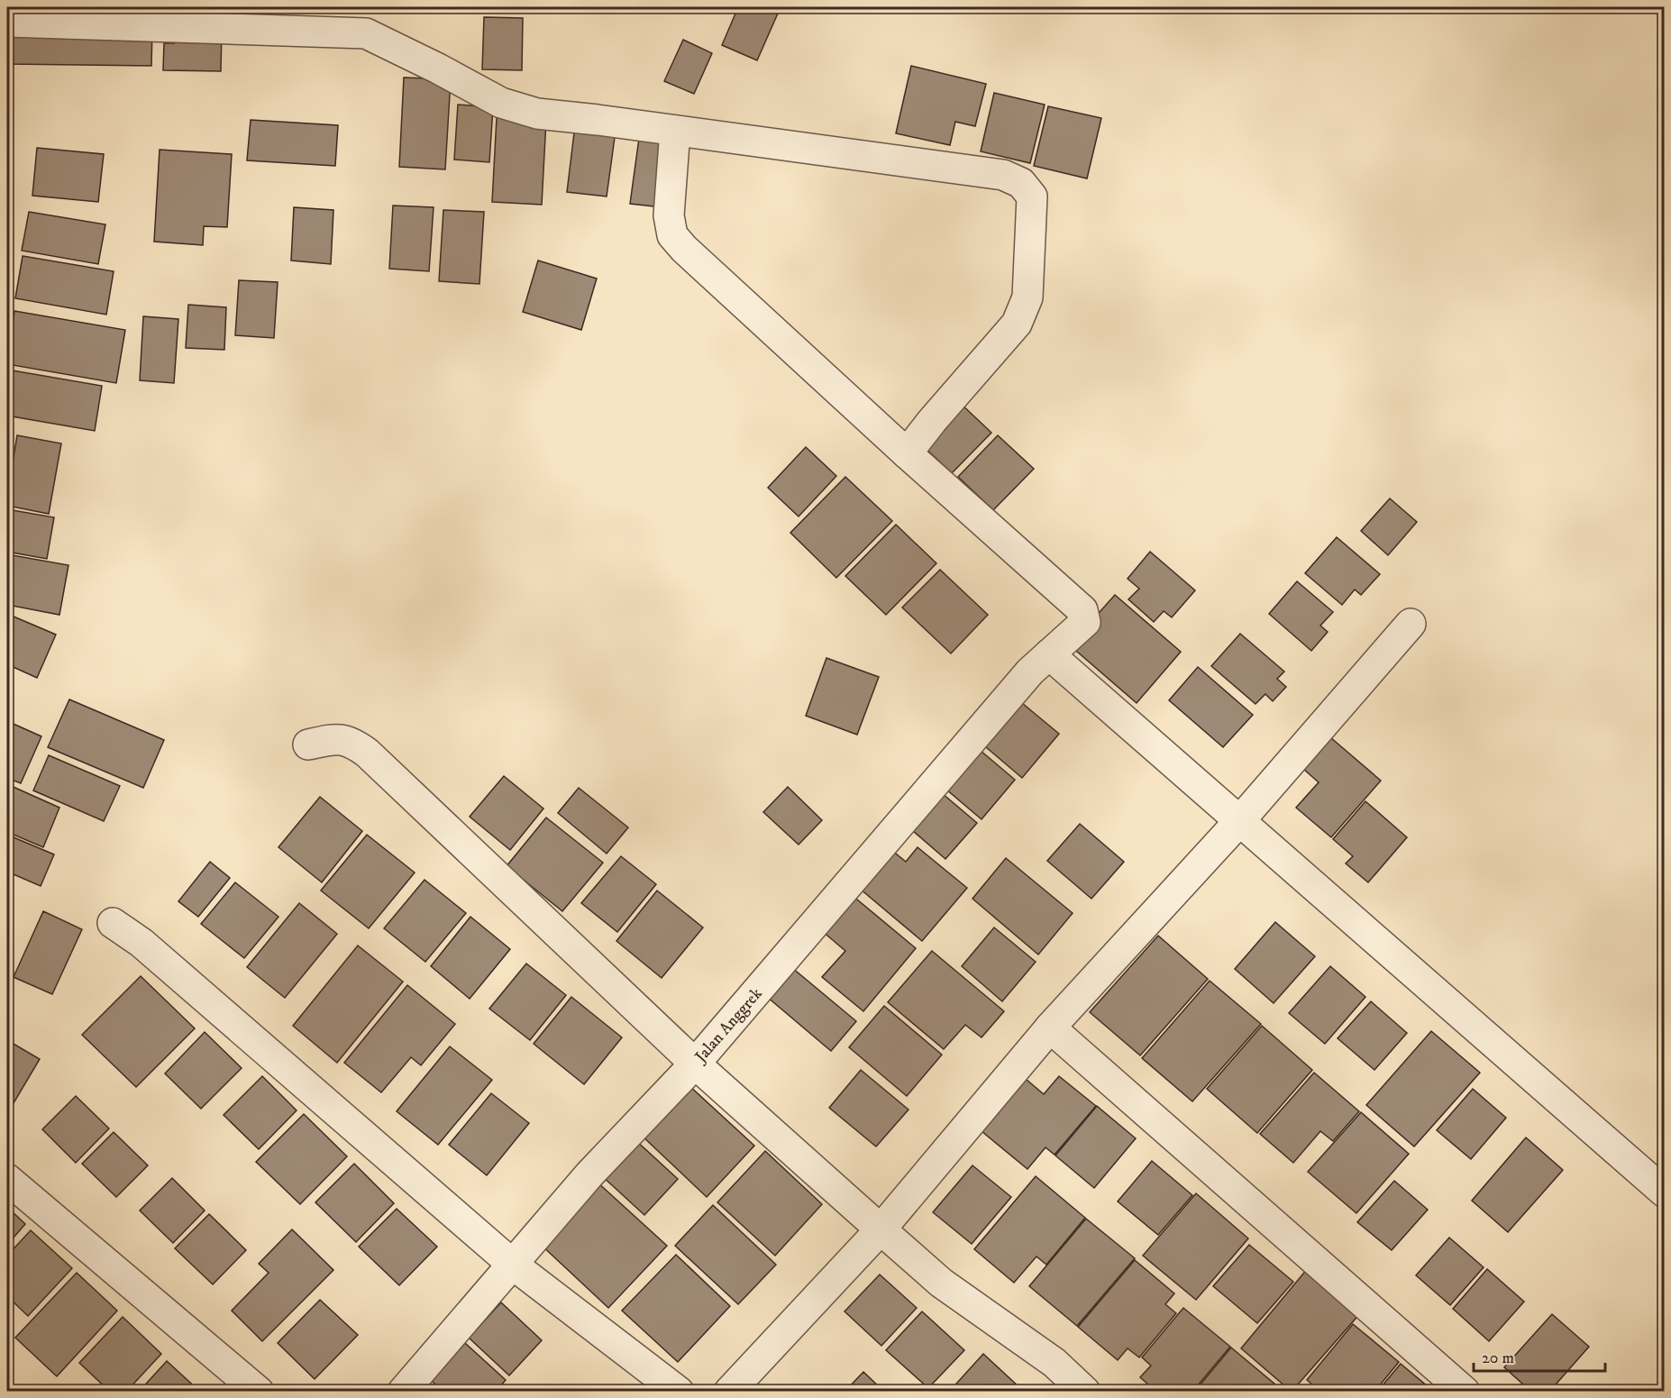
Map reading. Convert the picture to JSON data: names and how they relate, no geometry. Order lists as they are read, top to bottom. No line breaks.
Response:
{"streets":{"street":["Jalan Anggrek"]},"scale_bar":"20 m"}
